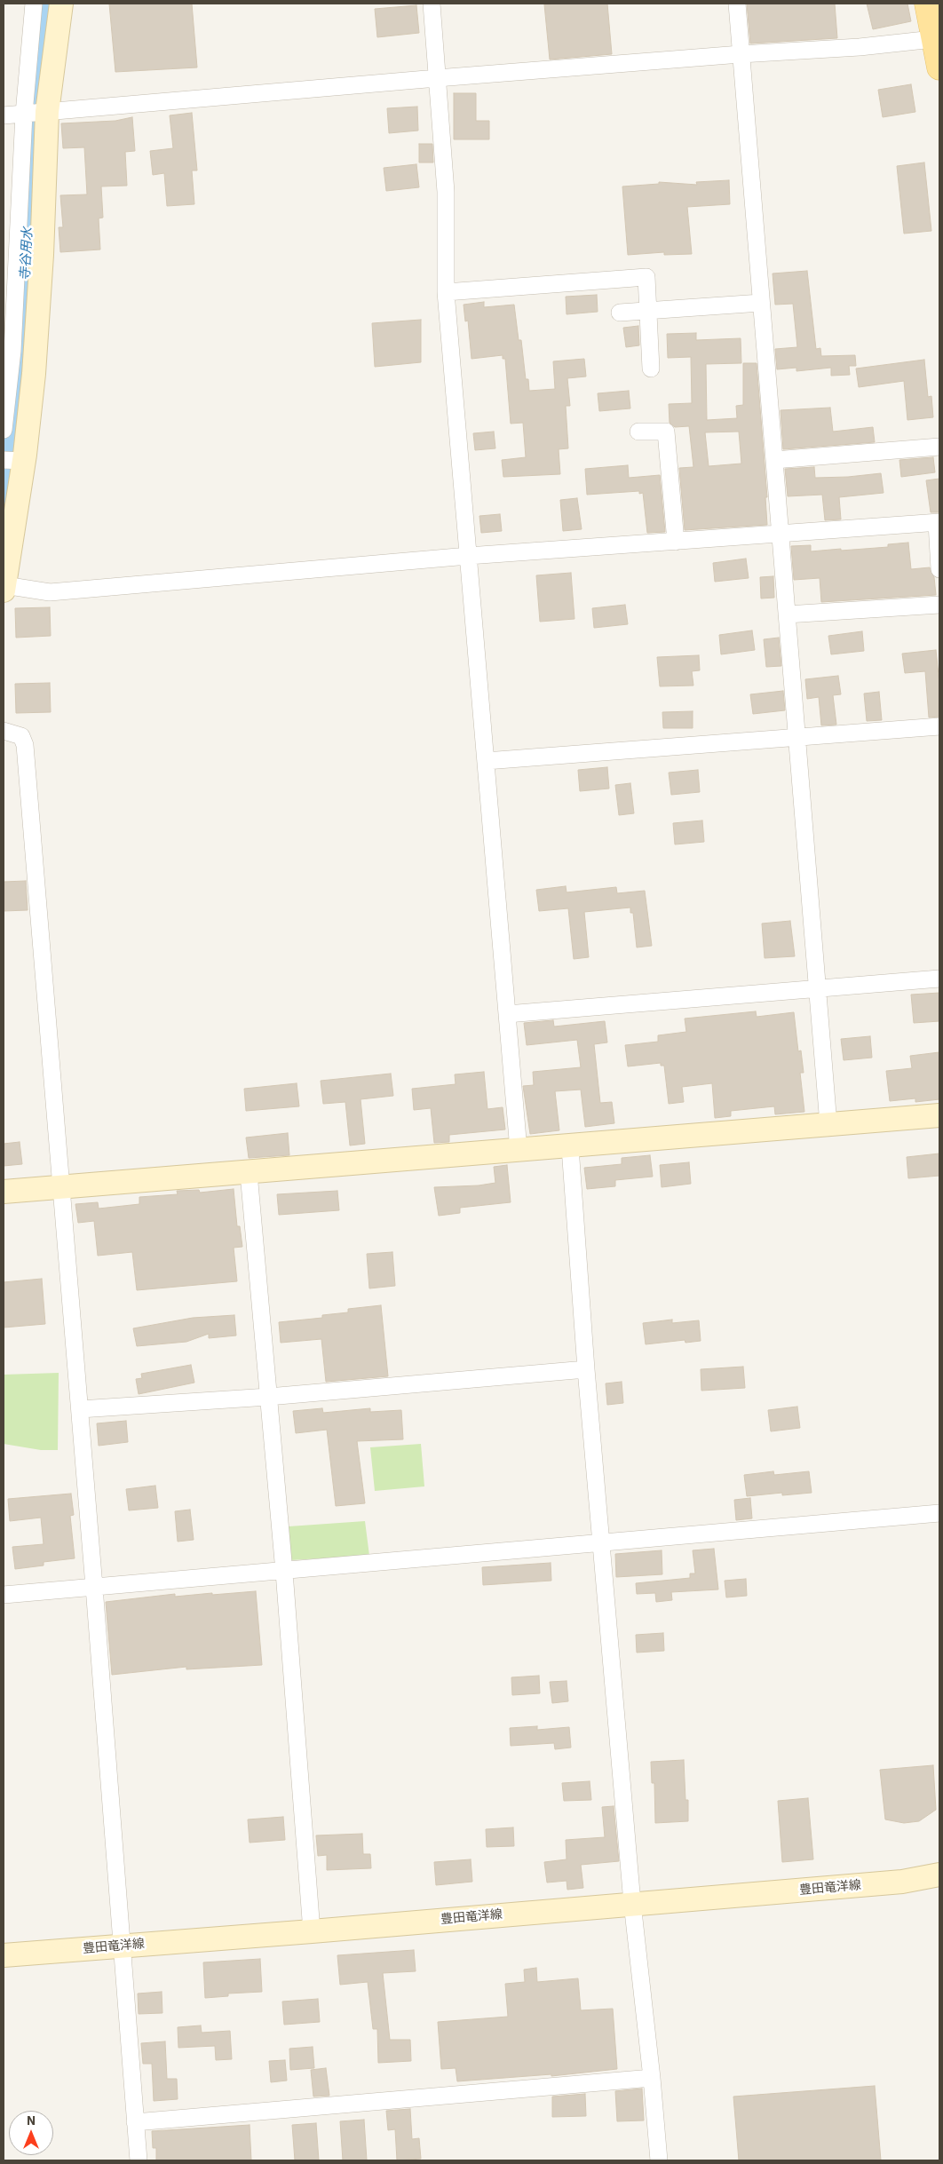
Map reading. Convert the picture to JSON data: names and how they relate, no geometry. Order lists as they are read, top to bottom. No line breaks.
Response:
{"streets":{"street":["豊田竜洋線"]},"water":["寺谷用水"],"north":"top"}
